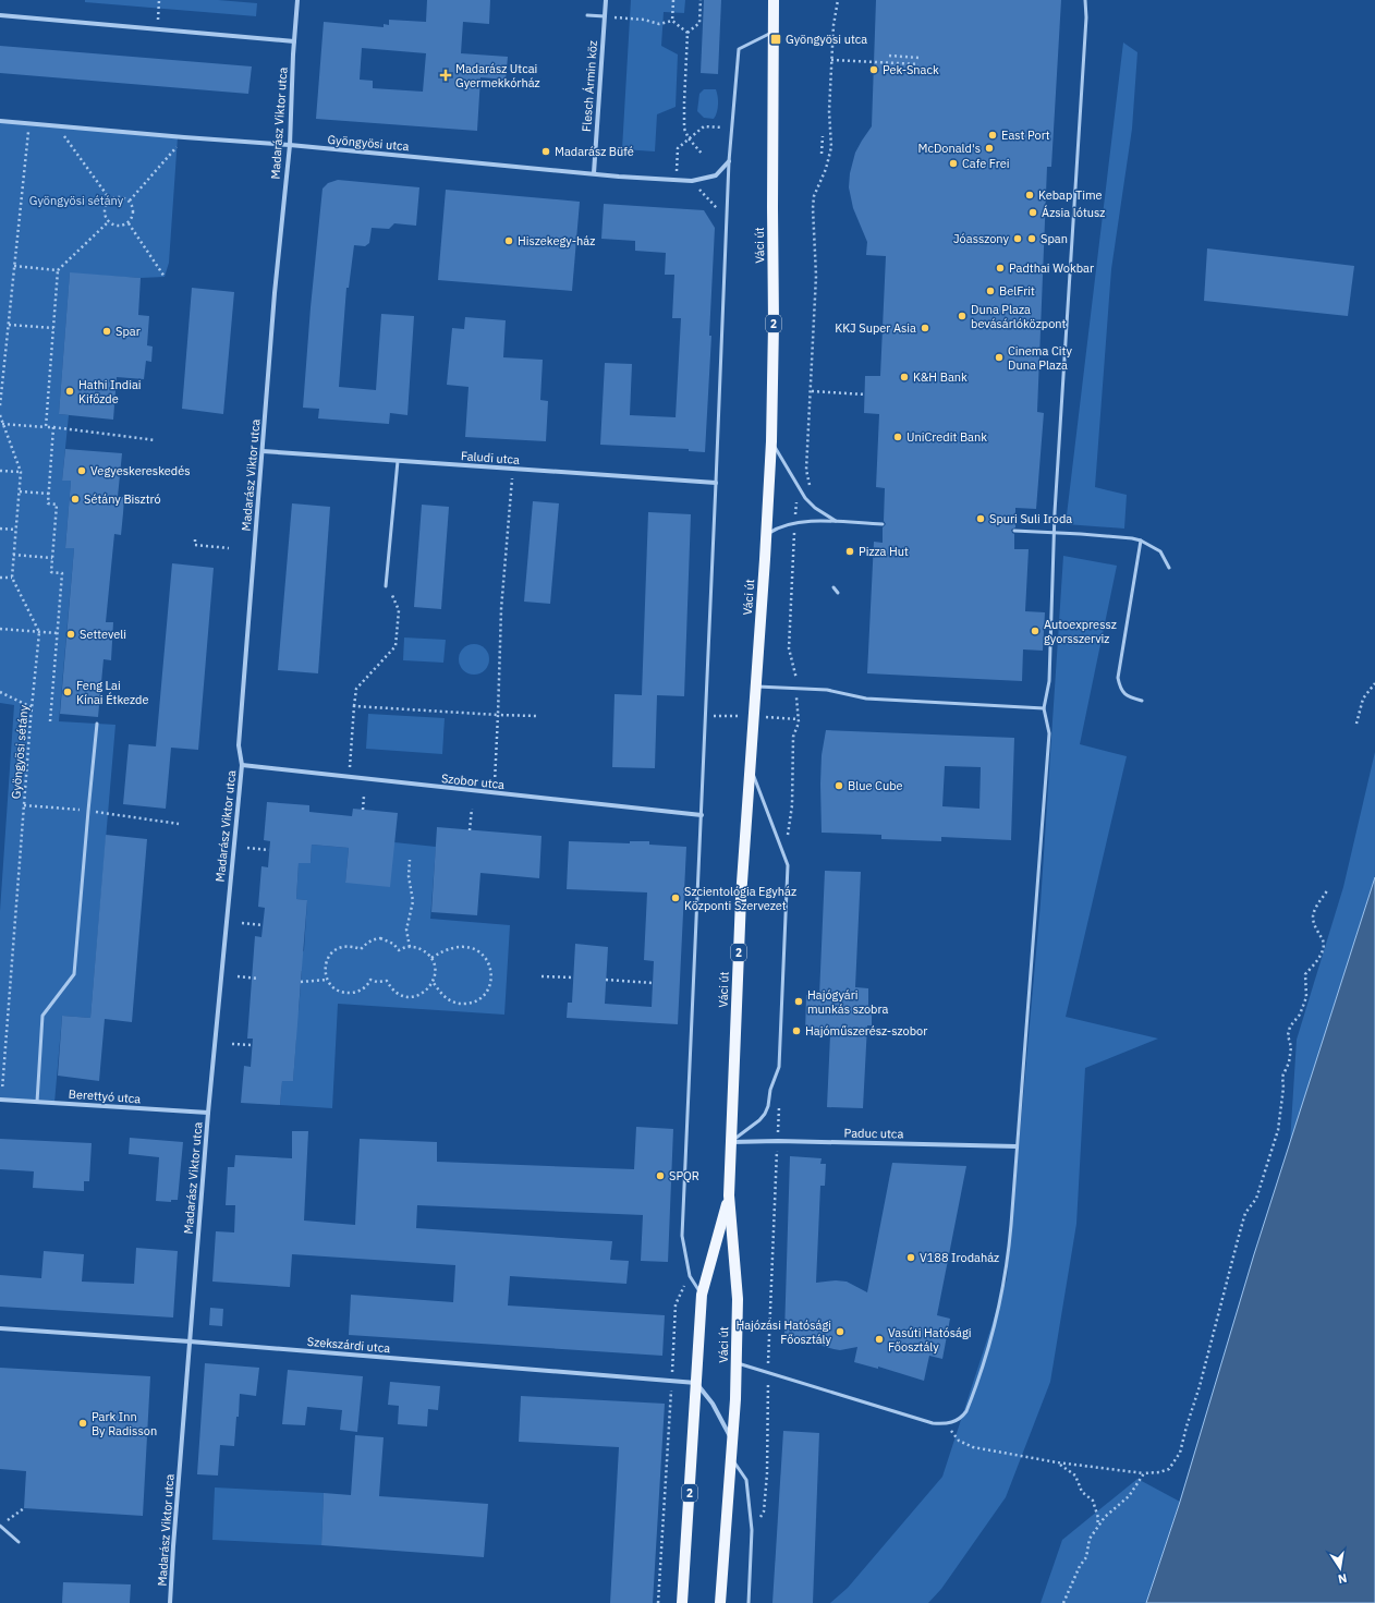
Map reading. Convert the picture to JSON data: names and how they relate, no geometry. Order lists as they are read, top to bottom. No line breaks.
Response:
{"streets":{"main road":["Váci út","2"],"street":["Flesch Ármin köz","Madarász Viktor utca","Gyöngyösi utca","Faludi utca","Szobor utca","Berettyó utca","Paduc utca","Szekszárdi utca"],"path":["Gyöngyösi sétány"]},"crossings":[["Flesch Ármin köz","Gyöngyösi utca"],["Madarász Viktor utca","Gyöngyösi utca"],["Madarász Viktor utca","Faludi utca"],["Madarász Viktor utca","Szobor utca"],["Madarász Viktor utca","Berettyó utca"],["Madarász Viktor utca","Szekszárdi utca"],["Váci út","Paduc utca"],["Váci út","Szekszárdi utca"],["Gyöngyösi sétány","Berettyó utca"]],"parks":["Gyöngyösi sétány"],"places":{"transit":["Gyöngyösi utca"],"other":["Pek-Snack","East Port","McDonald's","Madarász Büfé","Cafe Frei","Kebap Time","Ázsia lótusz","Jóasszony","Span","Hiszekegy-ház","Padthai Wokbar","BelFrit","Duna Plaza bevásárlóközpont","KKJ Super Asia","Spar","Cinema City Duna Plaza","K&H Bank","Hathi Indiai Kifőzde","UniCredit Bank","Vegyeskereskedés","Sétány Bisztró","Spuri Suli Iroda","Pizza Hut","Autoexpressz gyorsszerviz","Setteveli","Feng Lai Kínai Étkezde","Blue Cube","Szcientológia Egyház Központi Szervezet","Hajógyári munkás szobra","Hajóműszerész-szobor","SPQR","V188 Irodaház","Hajózási Hatósági Főosztály","Vasúti Hatósági Főosztály","Park Inn By Radisson"],"health":["Madarász Utcai Gyermekkórház"]},"north":"bottom"}
